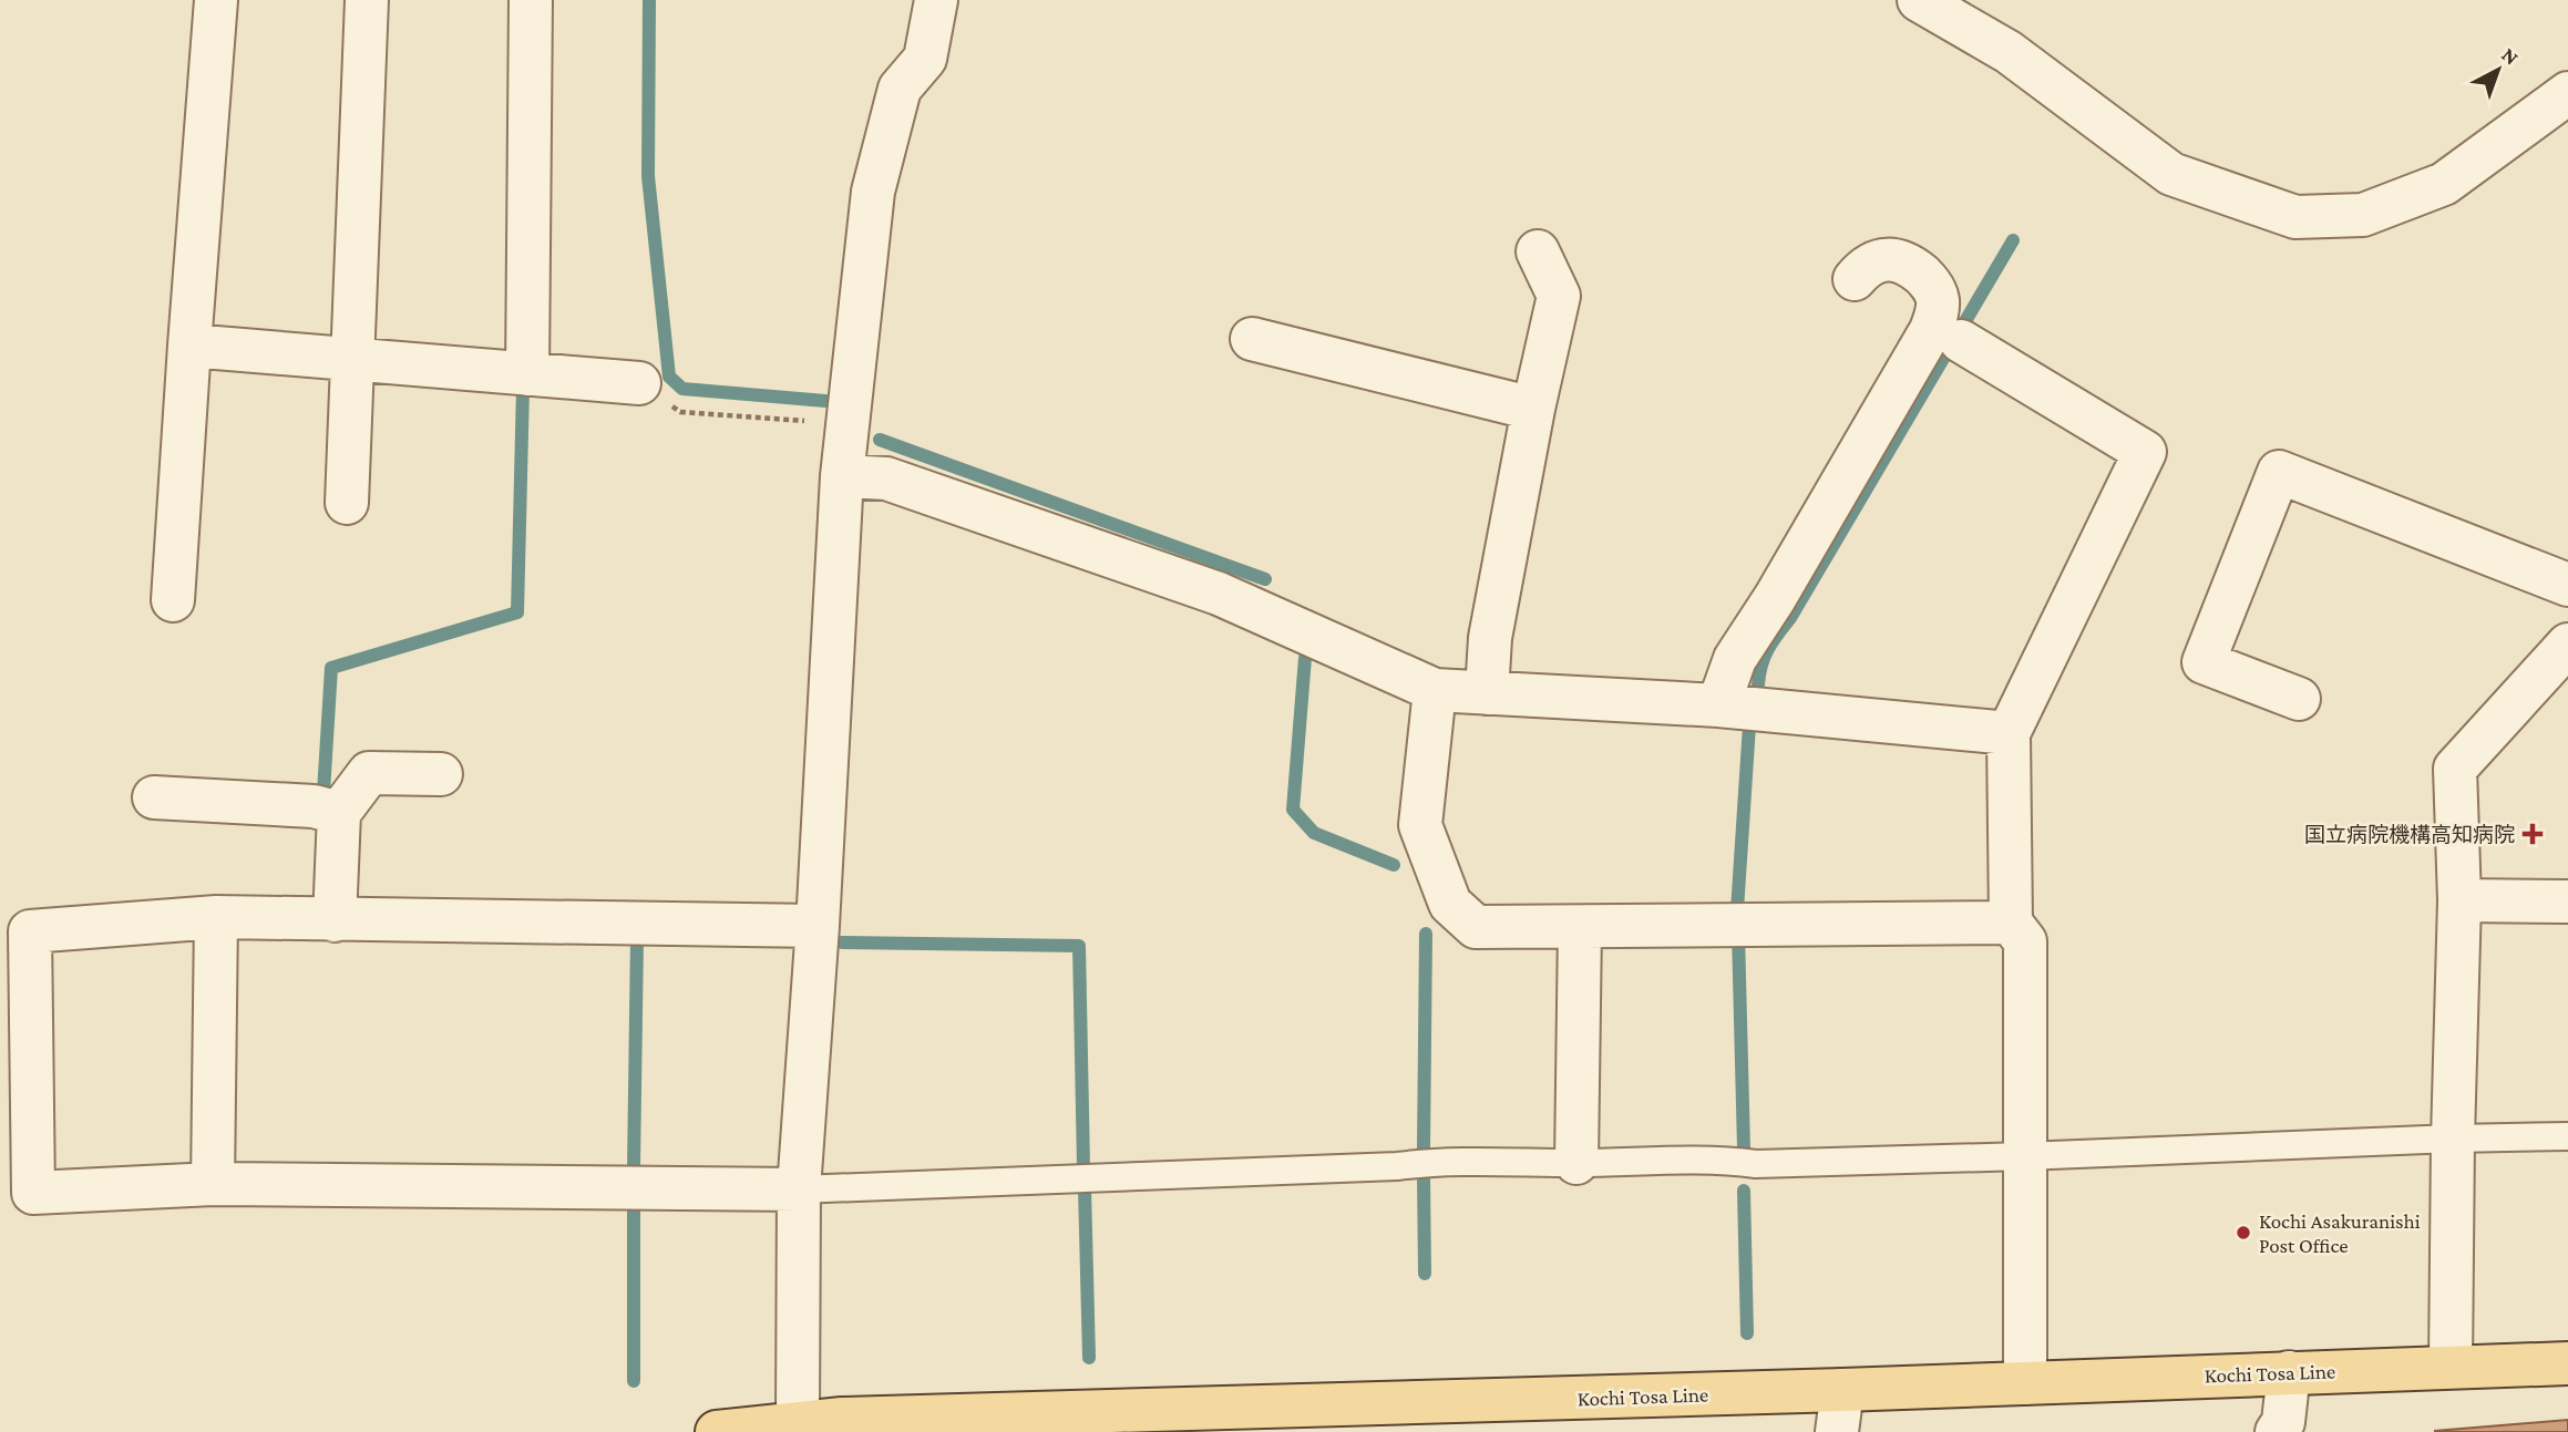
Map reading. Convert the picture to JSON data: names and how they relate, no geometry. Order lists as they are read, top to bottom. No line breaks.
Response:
{"streets":{"main road":["Kochi Tosa Line"]},"places":{"health":["国立病院機構高知病院"],"other":["Kochi Asakuranishi Post Office"]},"north":"top right"}
